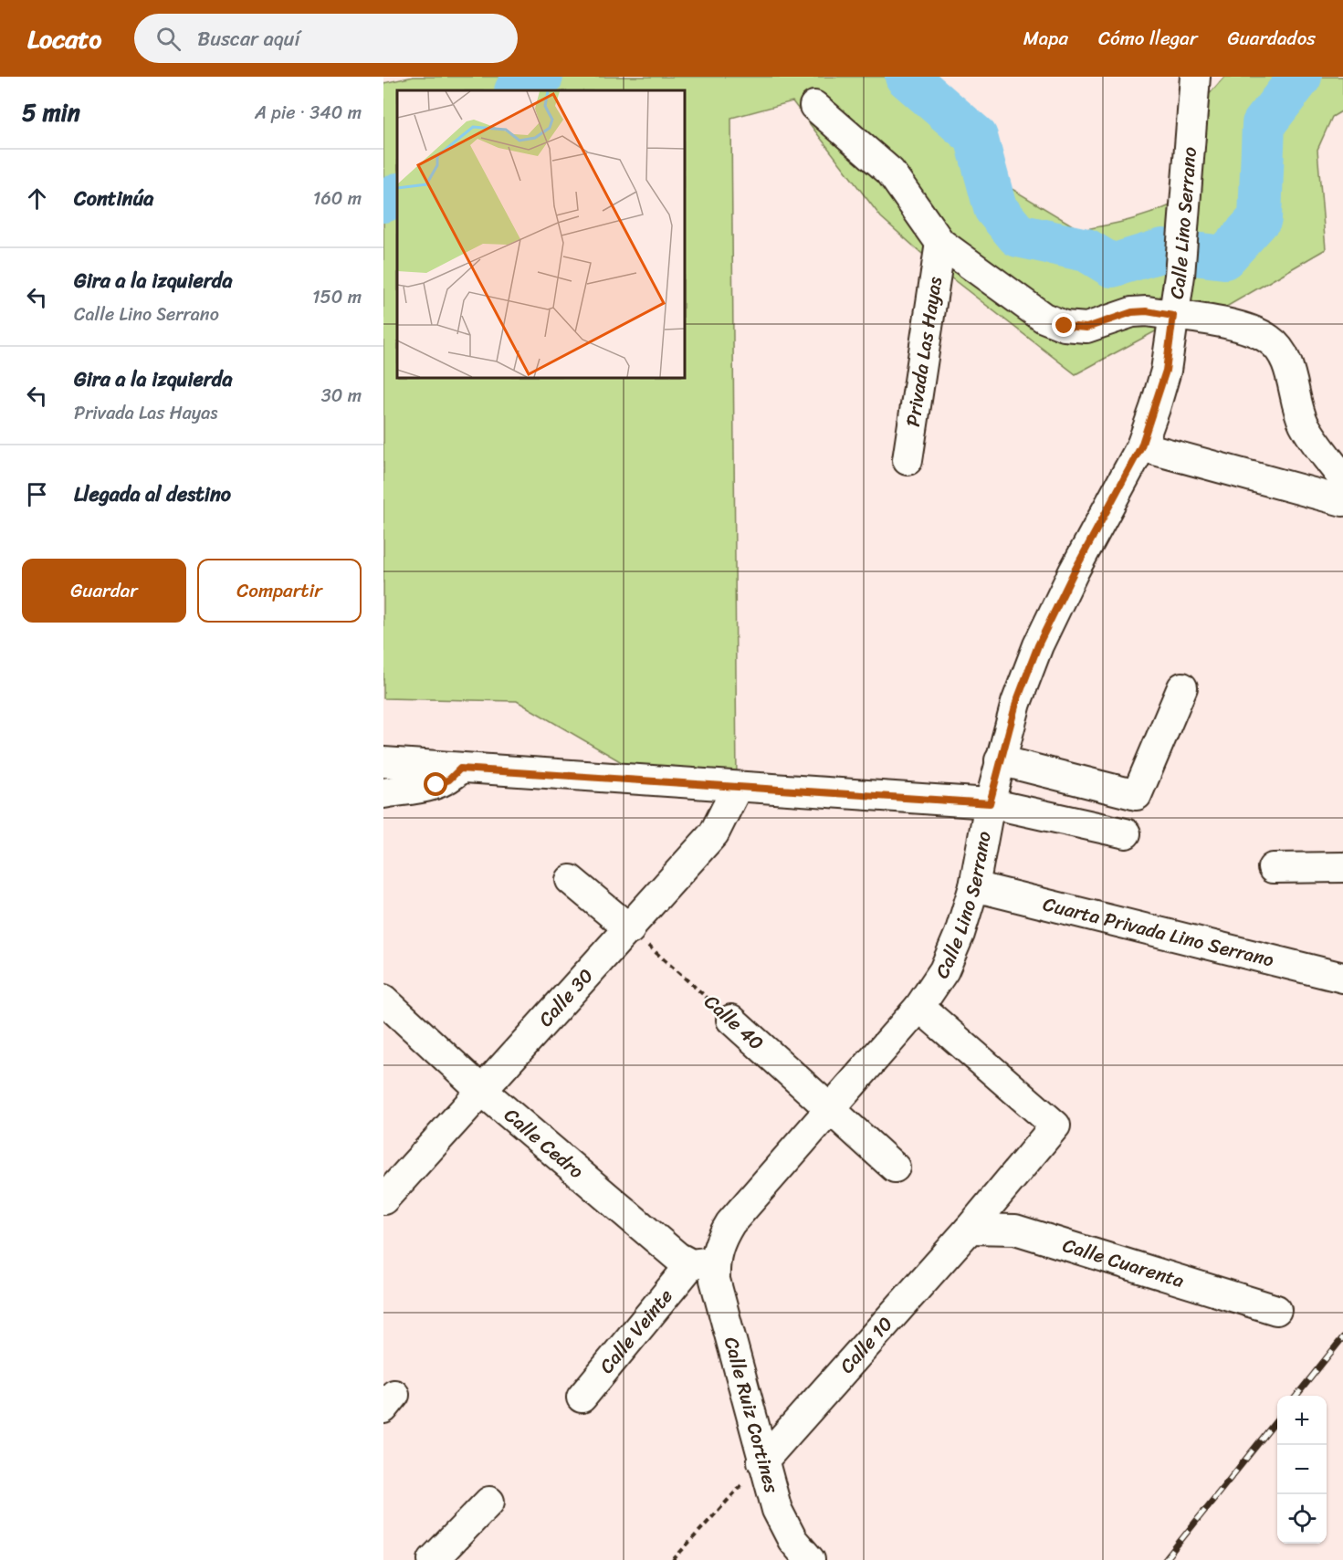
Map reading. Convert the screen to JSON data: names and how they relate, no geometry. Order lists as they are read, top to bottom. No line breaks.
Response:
{"streets":{"street":["Calle Lino Serrano","Privada Las Hayas","Cuarta Privada Lino Serrano","Calle 30","Calle 40","Calle Cedro","Calle Cuarenta","Calle Veinte","Calle 10","Calle Ruiz Cortines"]},"crossings":[["Calle Lino Serrano","Privada Las Hayas"],["Calle Lino Serrano","Cuarta Privada Lino Serrano"],["Calle Lino Serrano","Calle 40"],["Calle Lino Serrano","Calle Cedro"],["Calle Lino Serrano","Calle Veinte"],["Calle Lino Serrano","Calle 10"],["Calle Lino Serrano","Calle Ruiz Cortines"],["Calle 30","Calle 40"],["Calle 30","Calle Cedro"],["Calle Cedro","Calle Veinte"],["Calle Cedro","Calle Ruiz Cortines"],["Calle Cuarenta","Calle 10"],["Calle Veinte","Calle Ruiz Cortines"],["Calle 10","Calle Ruiz Cortines"]],"page":{"header":"Locato","search":"Buscar aquí","nav":["Mapa","Cómo llegar","Guardados"],"heading":["5 min","A pie · 340 m"],"list":[["Continúa","160 m"],["Gira a la izquierda","Calle Lino Serrano","150 m"],["Gira a la izquierda","Privada Las Hayas","30 m"],"Llegada al destino"],"buttons":["Guardar","Compartir"],"map_buttons":["+","−"]}}
